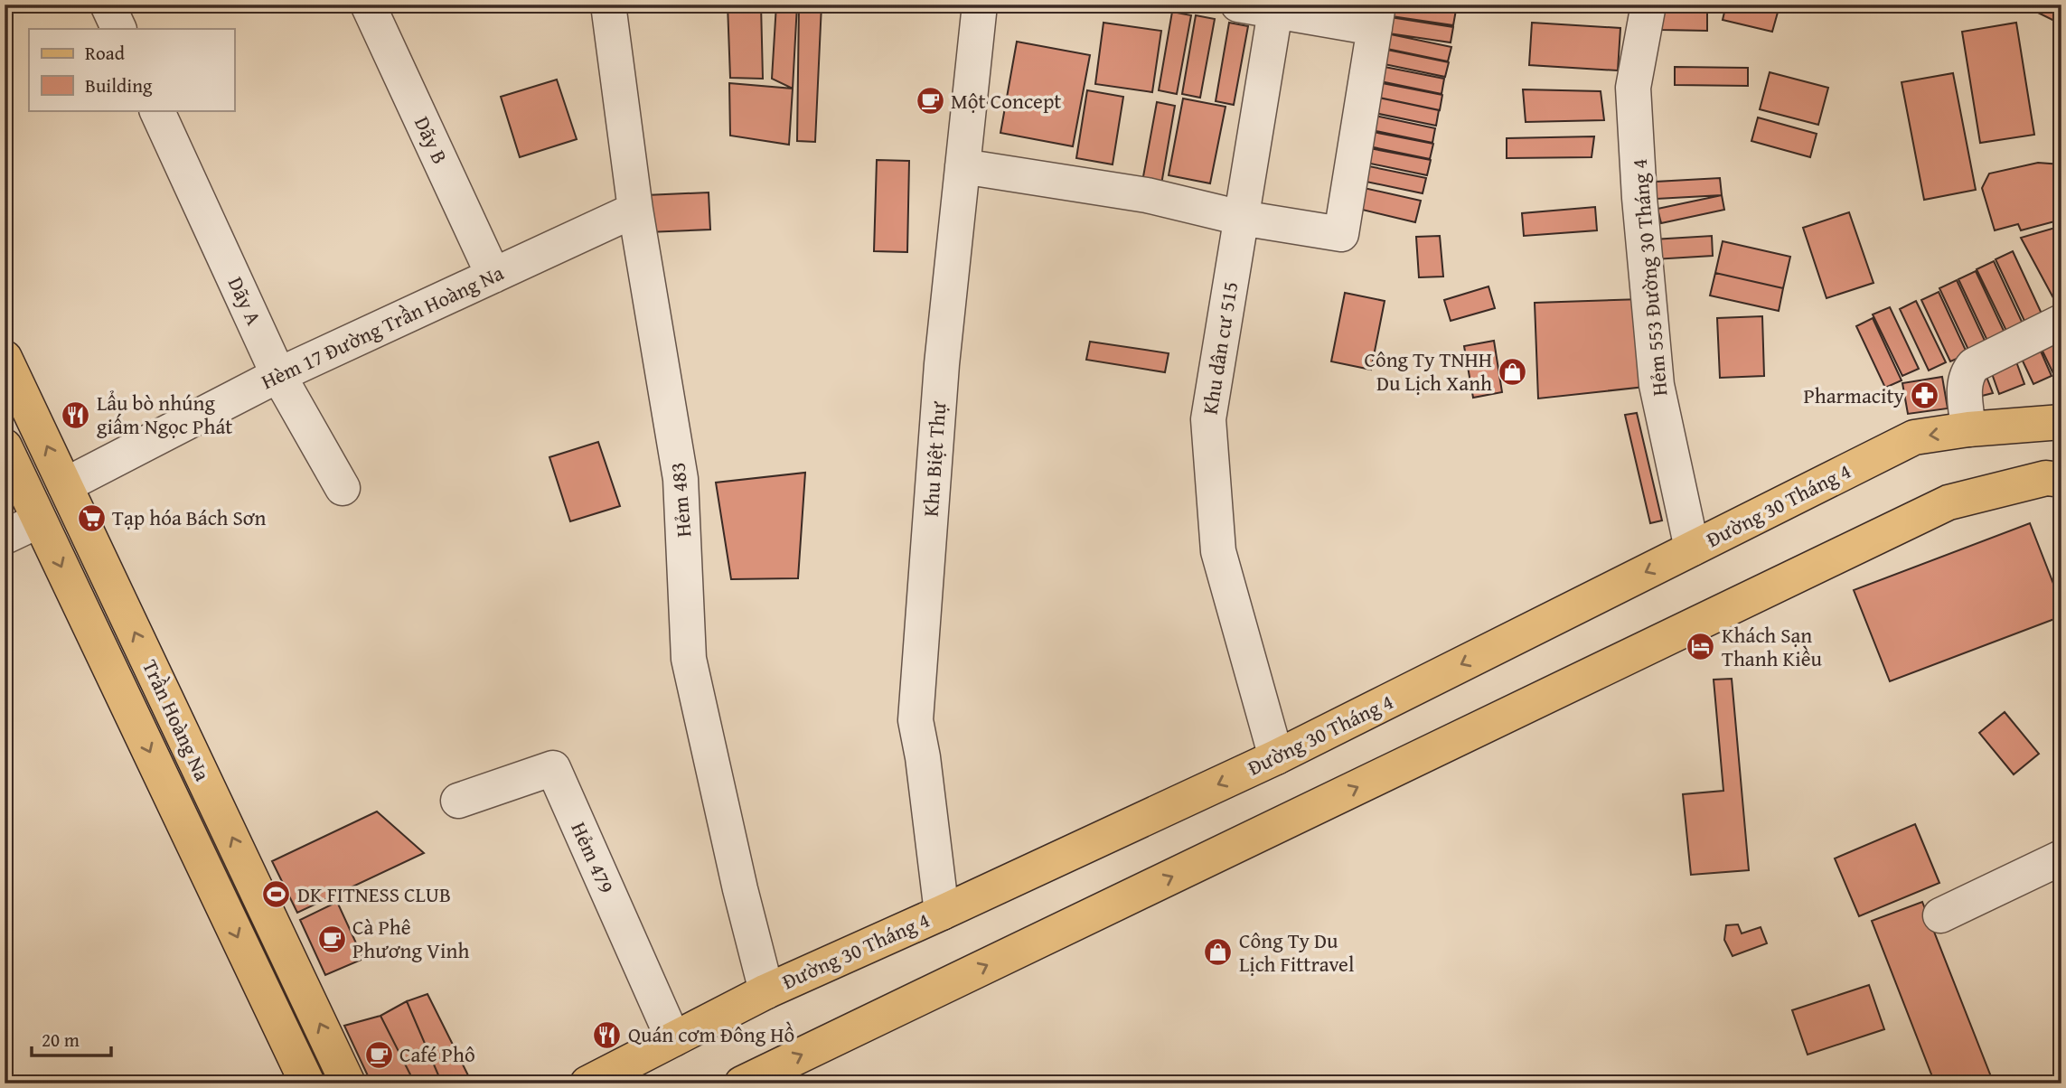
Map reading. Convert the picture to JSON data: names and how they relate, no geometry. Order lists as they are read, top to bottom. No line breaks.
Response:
{"streets":{"main road":["Đường 30 Tháng 4","Trần Hoàng Na"],"street":["Dãy B","Hẻm 553 Đường 30 Tháng 4","Dãy A","Hèm 17 Đường Trần Hoàng Na","Khu dân cư 515","Khu Biệt Thự","Hẻm 483","Hẻm 479"]},"crossings":[["Dãy B","Hèm 17 Đường Trần Hoàng Na"],["Hẻm 553 Đường 30 Tháng 4","Đường 30 Tháng 4"],["Dãy A","Hèm 17 Đường Trần Hoàng Na"],["Hèm 17 Đường Trần Hoàng Na","Hẻm 483"],["Hèm 17 Đường Trần Hoàng Na","Trần Hoàng Na"],["Khu dân cư 515","Đường 30 Tháng 4"],["Khu Biệt Thự","Đường 30 Tháng 4"],["Hẻm 483","Đường 30 Tháng 4"],["Đường 30 Tháng 4","Hẻm 479"]],"places":{"cafe":["Một Concept","Cà Phê Phương Vinh","Café Phô"],"shop":["Công Ty TNHH Du Lịch Xanh","Công Ty Du Lịch Fittravel"],"pharmacy":["Pharmacity"],"restaurant":["Lẩu bò nhúng giấm Ngọc Phát","Quán cơm Đông Hồ"],"supermarket":["Tạp hóa Bách Sơn"],"hotel":["Khách Sạn Thanh Kiều"],"sports":["DK FITNESS CLUB"]},"legend":["Road","Building"],"scale_bar":"20 m"}
